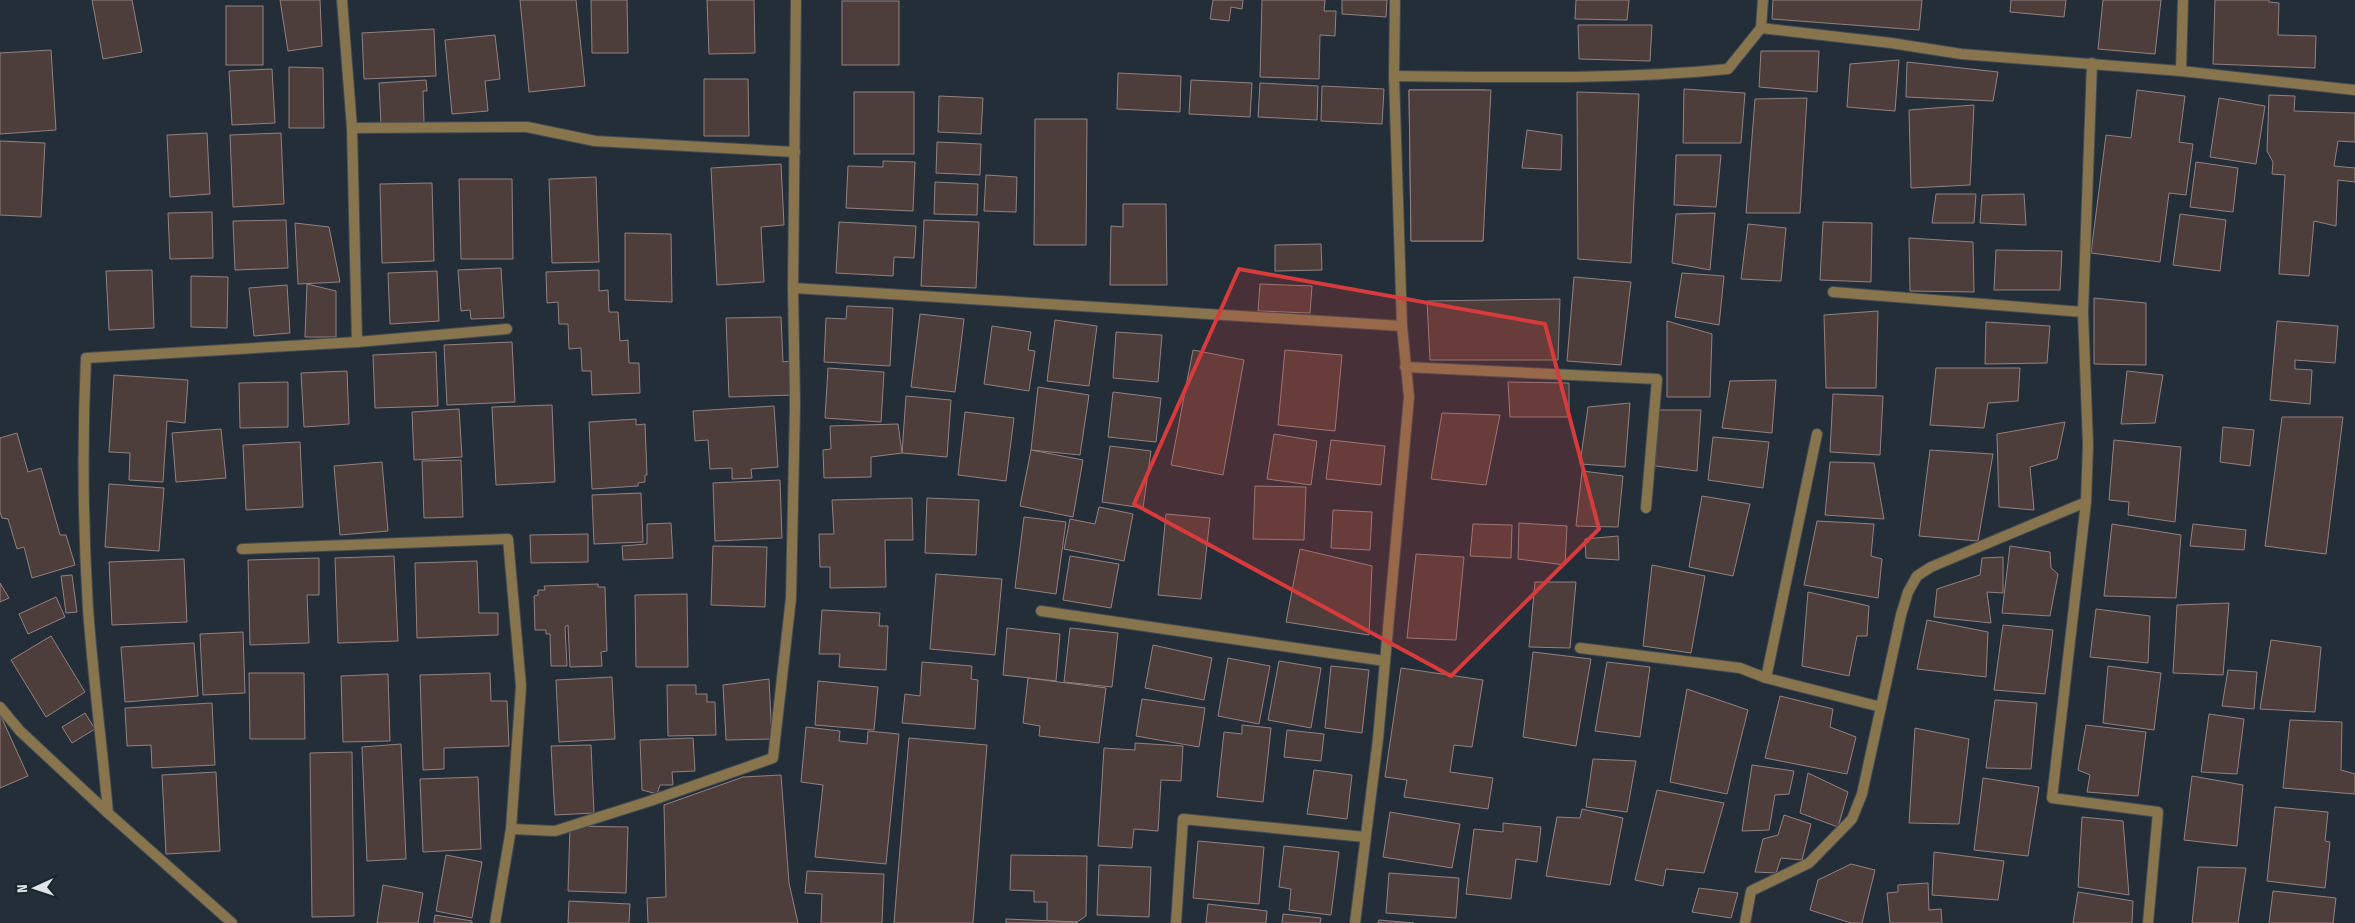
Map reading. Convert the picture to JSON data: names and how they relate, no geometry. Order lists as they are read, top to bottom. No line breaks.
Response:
{"north":"left"}
